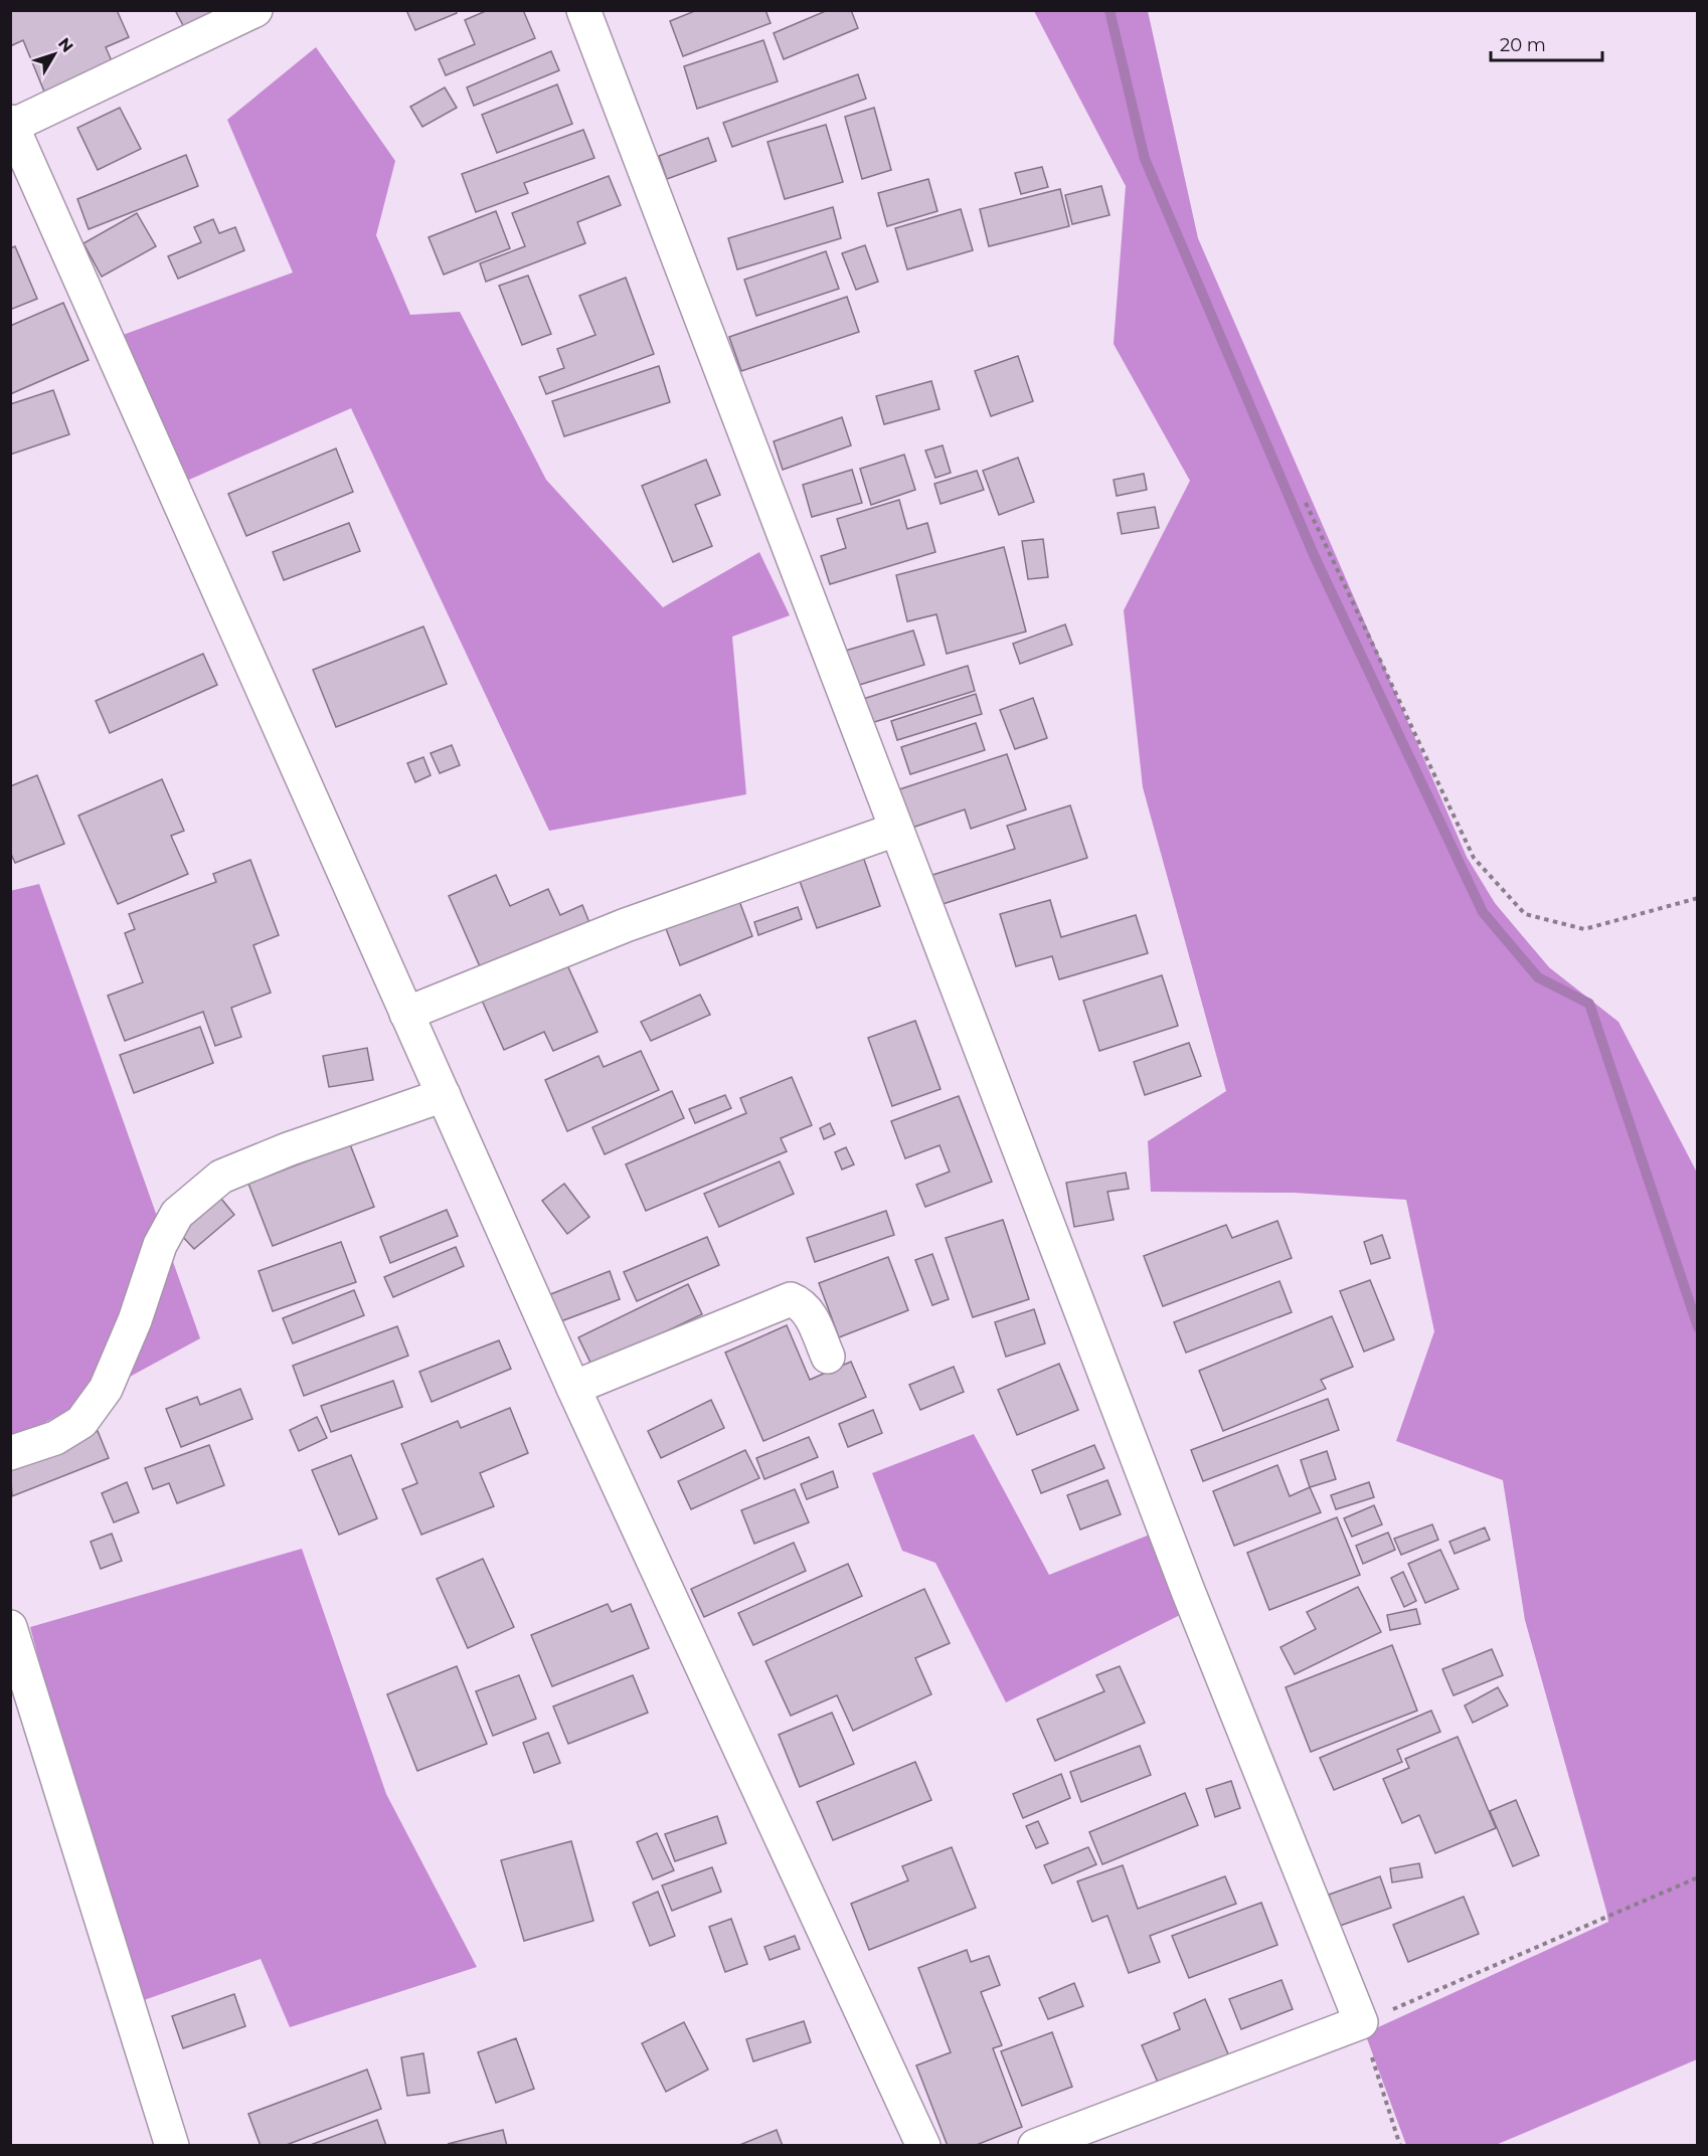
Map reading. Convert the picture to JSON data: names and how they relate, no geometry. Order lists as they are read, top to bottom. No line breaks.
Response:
{"scale_bar":"20 m","north":"top right"}
